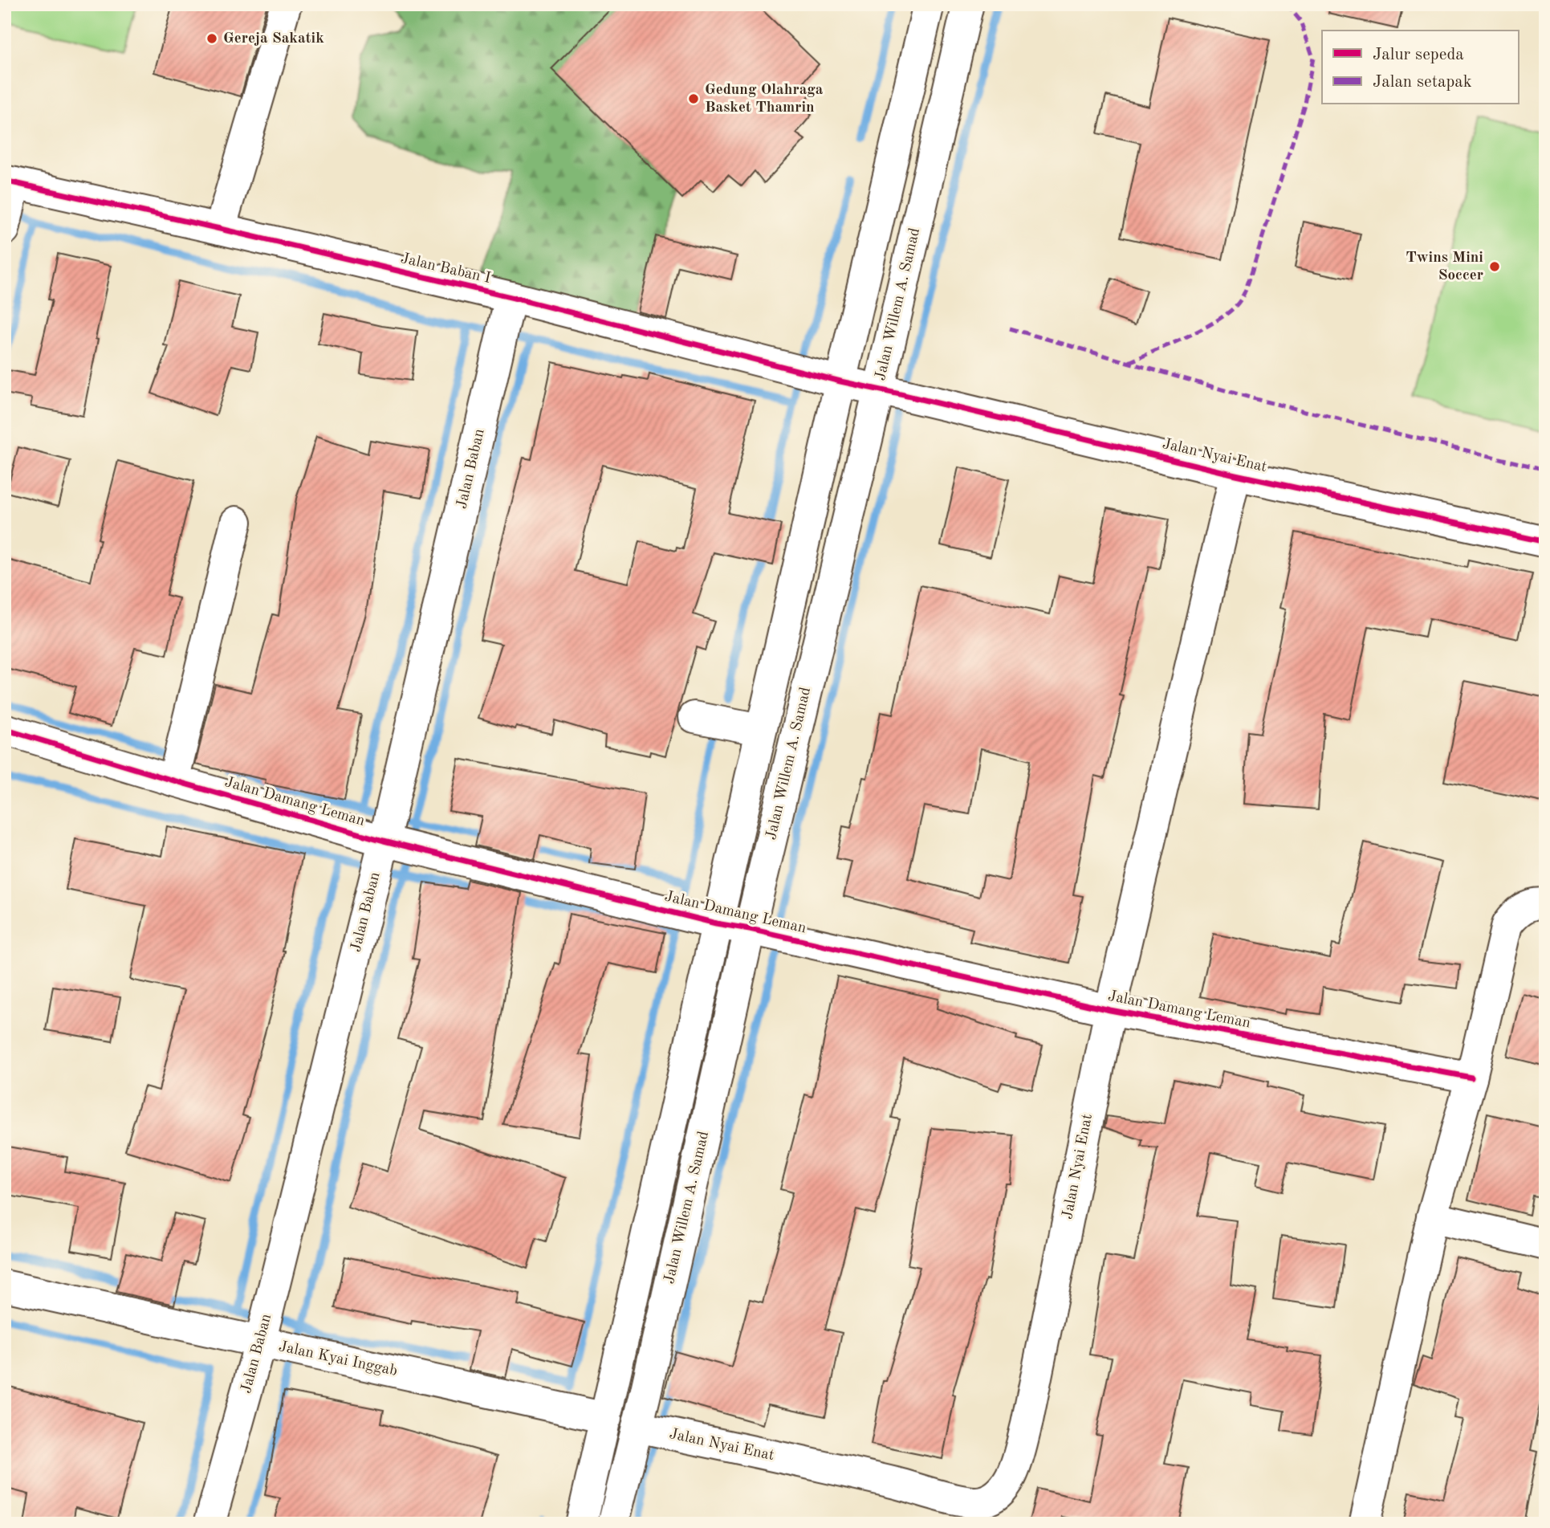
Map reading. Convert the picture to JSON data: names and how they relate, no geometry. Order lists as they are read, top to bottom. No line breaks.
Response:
{"streets":{"street":["Jalan Baban I","Jalan Willem A. Samad","Jalan Nyai Enat","Jalan Baban","Jalan Damang Leman","Jalan Kyai Inggab"]},"crossings":[["Jalan Baban I","Jalan Willem A. Samad"],["Jalan Baban I","Jalan Nyai Enat"],["Jalan Baban I","Jalan Baban"],["Jalan Willem A. Samad","Jalan Nyai Enat"],["Jalan Willem A. Samad","Jalan Damang Leman"],["Jalan Nyai Enat","Jalan Damang Leman"],["Jalan Baban","Jalan Damang Leman"],["Jalan Baban","Jalan Kyai Inggab"]],"places":["Gereja Sakatik","Gedung Olahraga Basket Thamrin","Twins Mini Soccer"],"legend":["Jalur sepeda","Jalan setapak"]}
